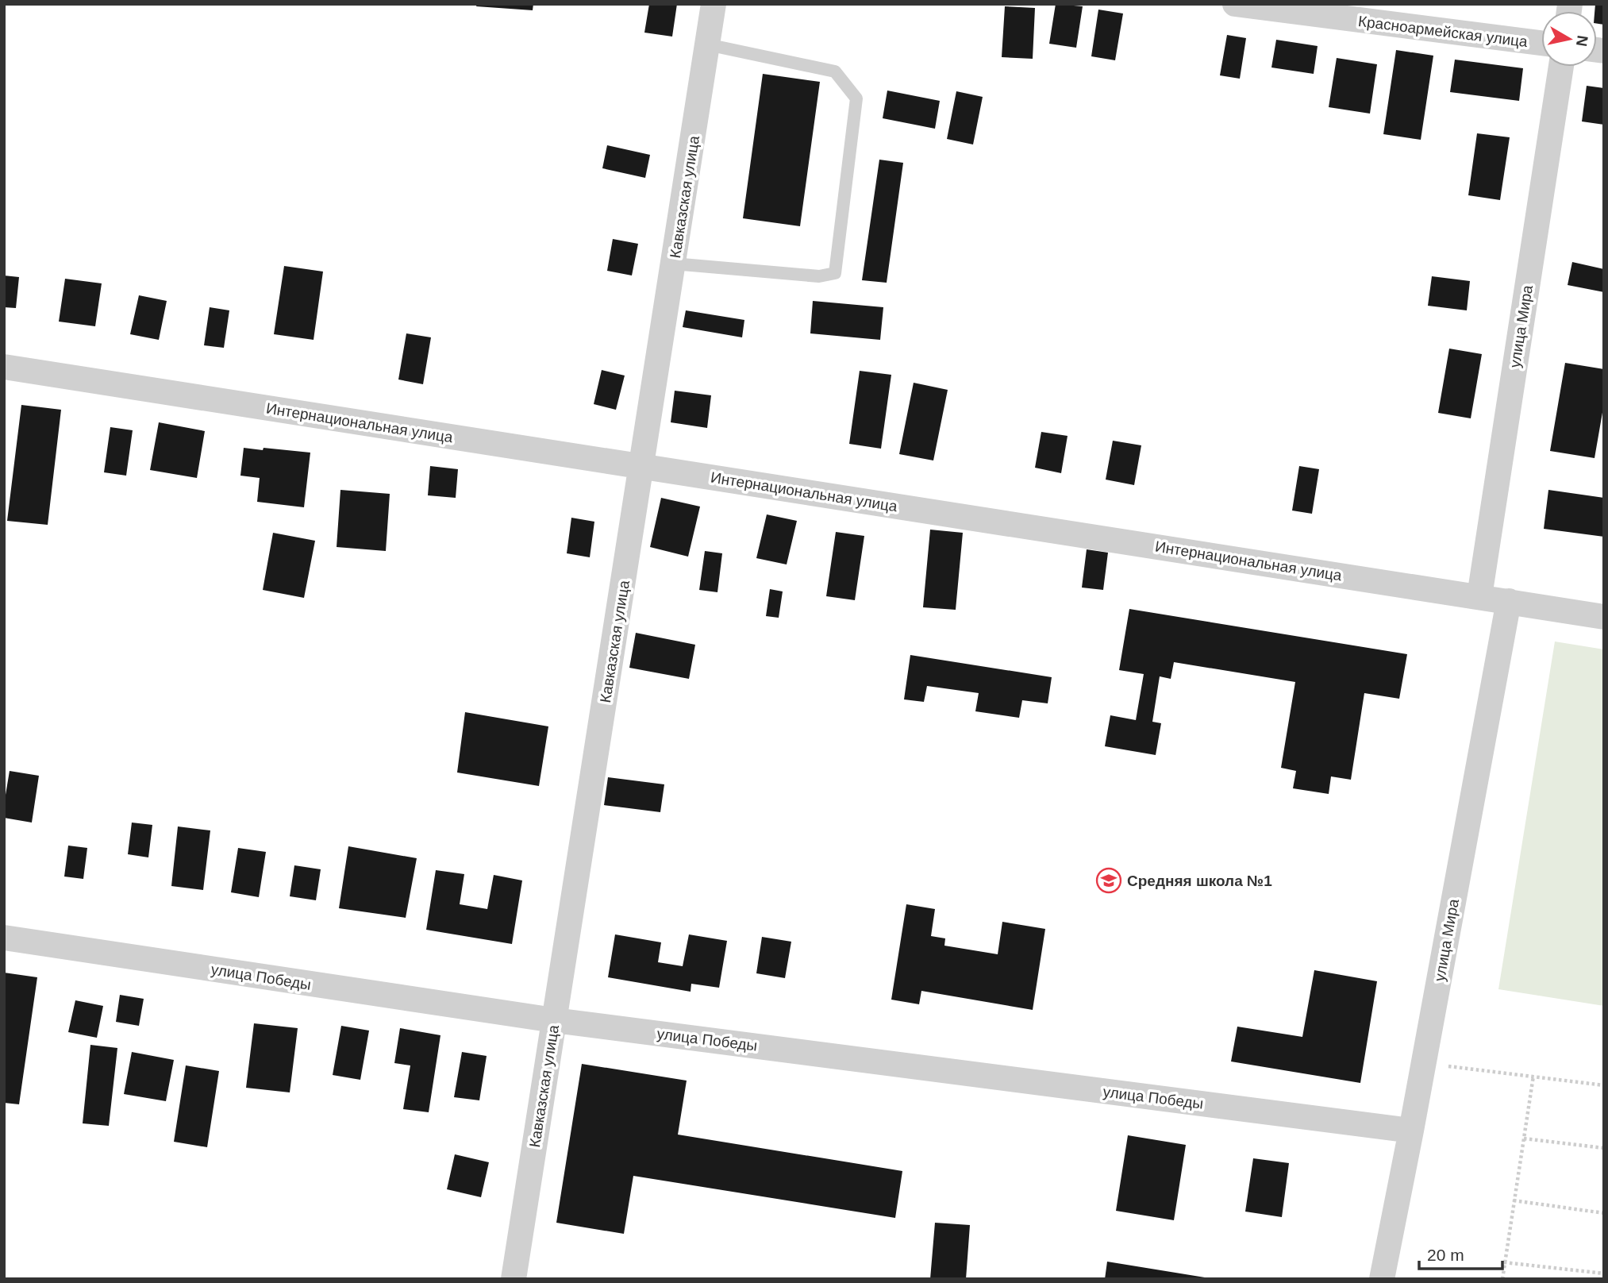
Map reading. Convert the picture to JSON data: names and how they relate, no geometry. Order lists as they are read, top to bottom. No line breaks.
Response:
{"streets":{"street":["Красноармейская улица","Кавказская улица","улица Мира","Интернациональная улица","улица Победы"]},"crossings":[["Кавказская улица","Интернациональная улица"],["Кавказская улица","улица Победы"],["улица Мира","Интернациональная улица"],["улица Мира","улица Победы"]],"places":{"school or university":["Средняя школа №1"]},"scale_bar":"20 m","north":"right"}
